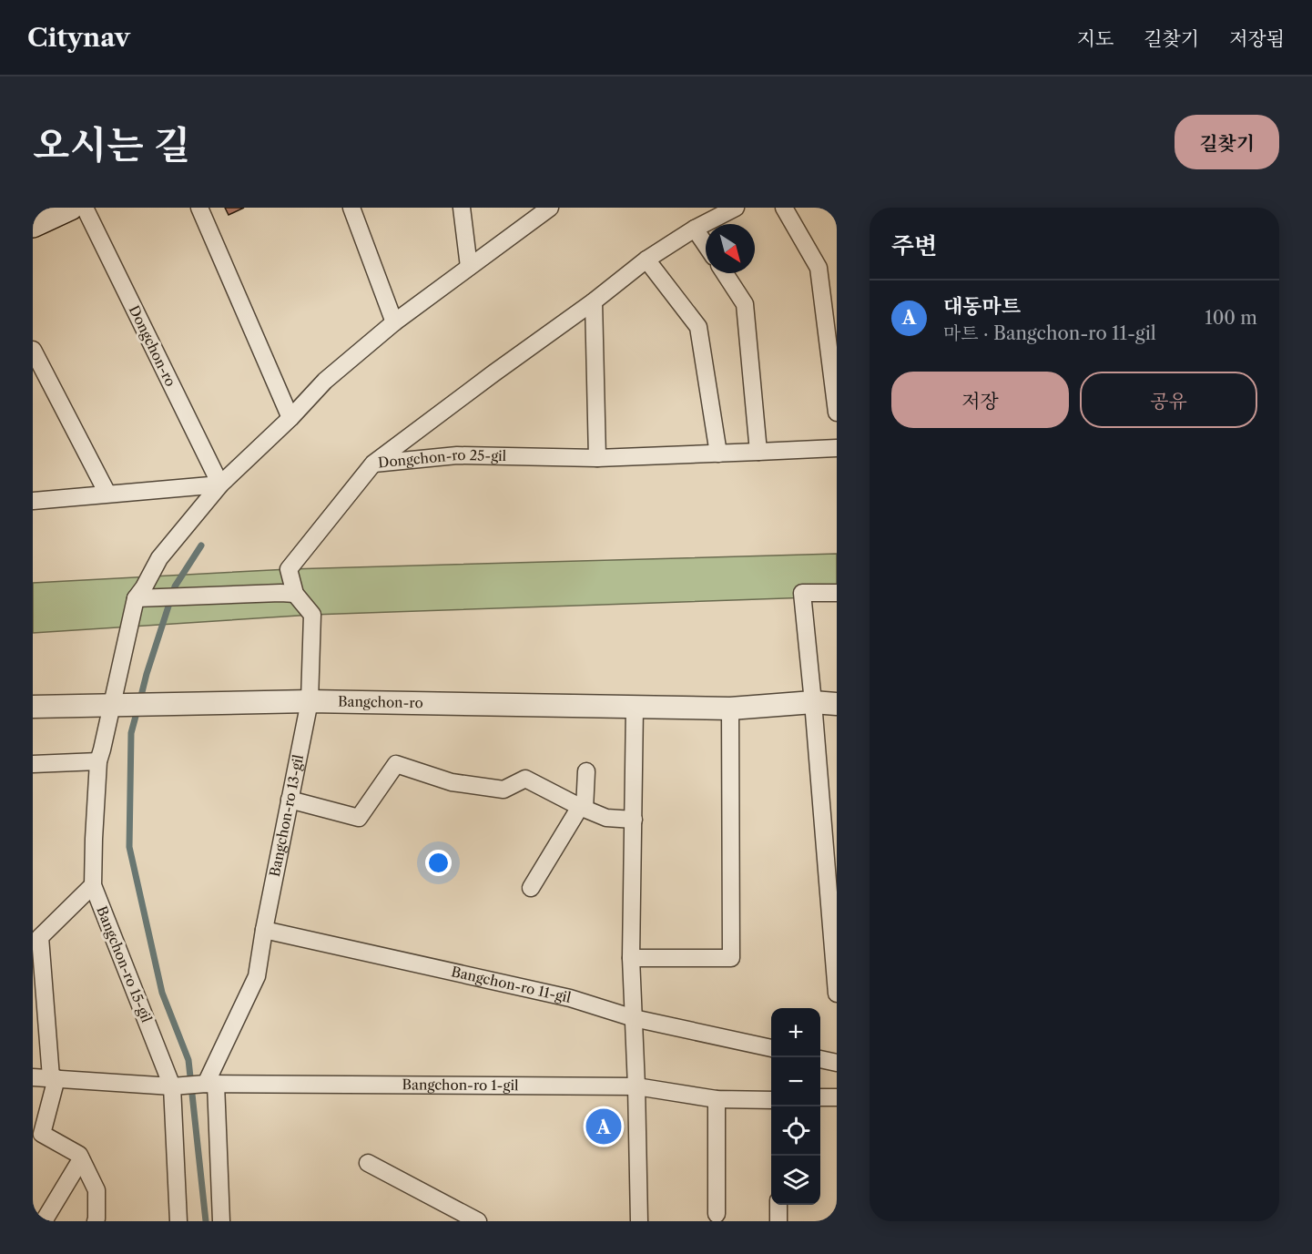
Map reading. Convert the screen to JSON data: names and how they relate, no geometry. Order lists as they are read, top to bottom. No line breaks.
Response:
{"streets":{"street":["Dongchon-ro","Dongchon-ro 25-gil","Bangchon-ro","Bangchon-ro 13-gil","Bangchon-ro 15-gil","Bangchon-ro 11-gil","Bangchon-ro 1-gil"]},"crossings":[["Dongchon-ro","Bangchon-ro 15-gil"],["Bangchon-ro","Bangchon-ro 13-gil"],["Bangchon-ro","Bangchon-ro 15-gil"],["Bangchon-ro 13-gil","Bangchon-ro 11-gil"],["Bangchon-ro 13-gil","Bangchon-ro 1-gil"],["Bangchon-ro 15-gil","Bangchon-ro 1-gil"]],"north":"bottom right","page":{"header":"Citynav","nav":["지도","길찾기","저장됨"],"title":"오시는 길","buttons":["길찾기",["저장","공유"]],"heading":"주변","list":[{"mark":"A","name":"대동마트","note":"마트 · Bangchon-ro 11-gil","value":"100 m"}],"map_buttons":["+","−"],"pins":"A"}}
